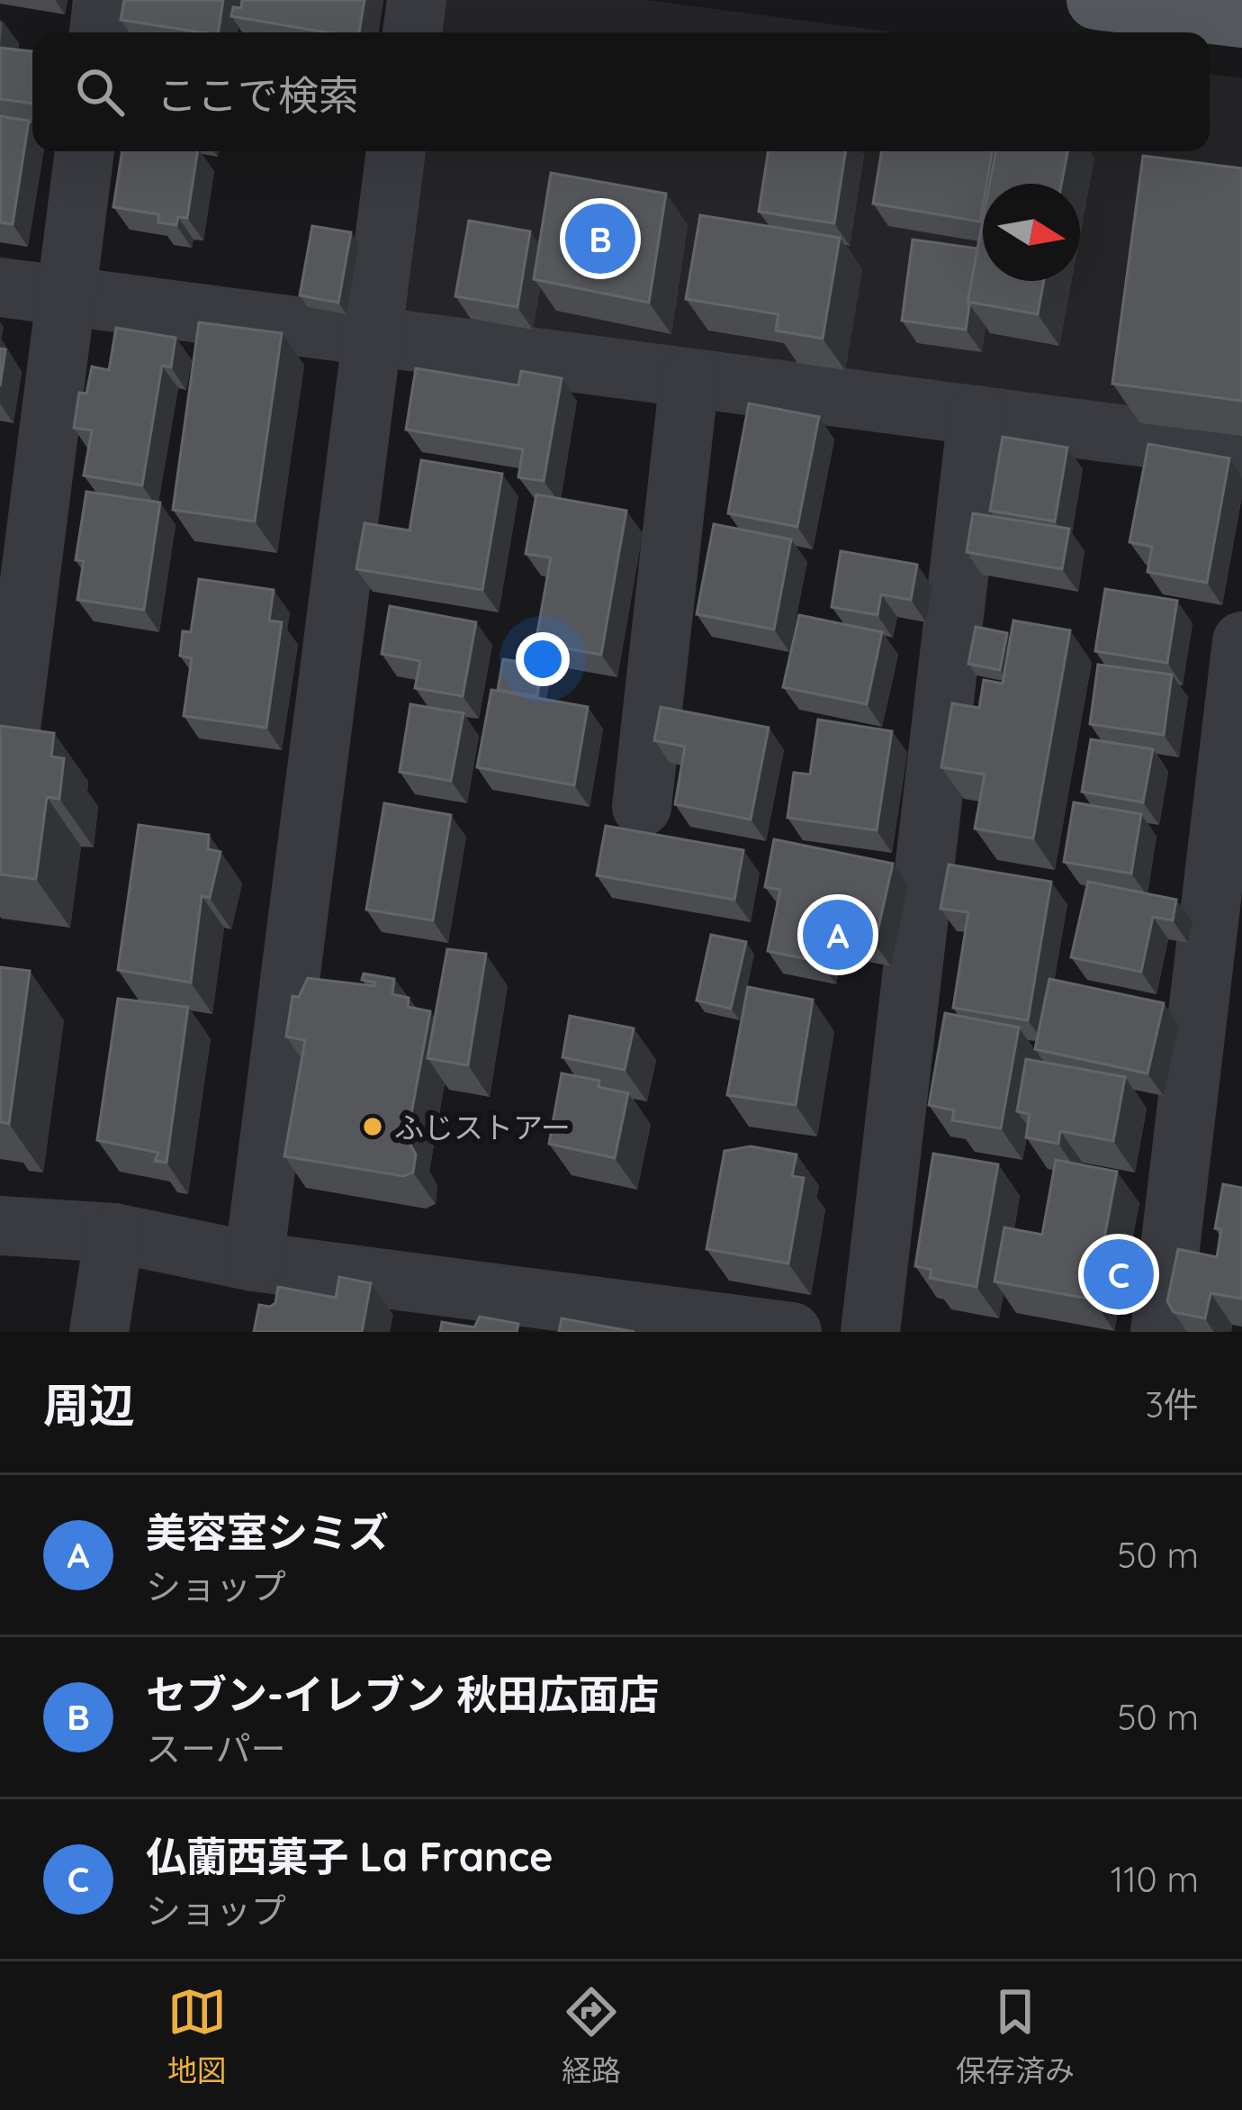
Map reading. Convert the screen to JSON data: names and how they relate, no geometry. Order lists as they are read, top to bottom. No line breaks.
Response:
{"places":["ふじストアー"],"north":"right","page":{"search":"ここで検索","pins":["B","A","C"],"heading":["周辺","3件"],"list":[{"mark":"A","name":"美容室シミズ","note":"ショップ","value":"50 m"},{"mark":"B","name":"セブン-イレブン 秋田広面店","note":"スーパー","value":"50 m"},{"mark":"C","name":"仏蘭西菓子 La France","note":"ショップ","value":"110 m"}],"nav":["地図","経路","保存済み"]}}
